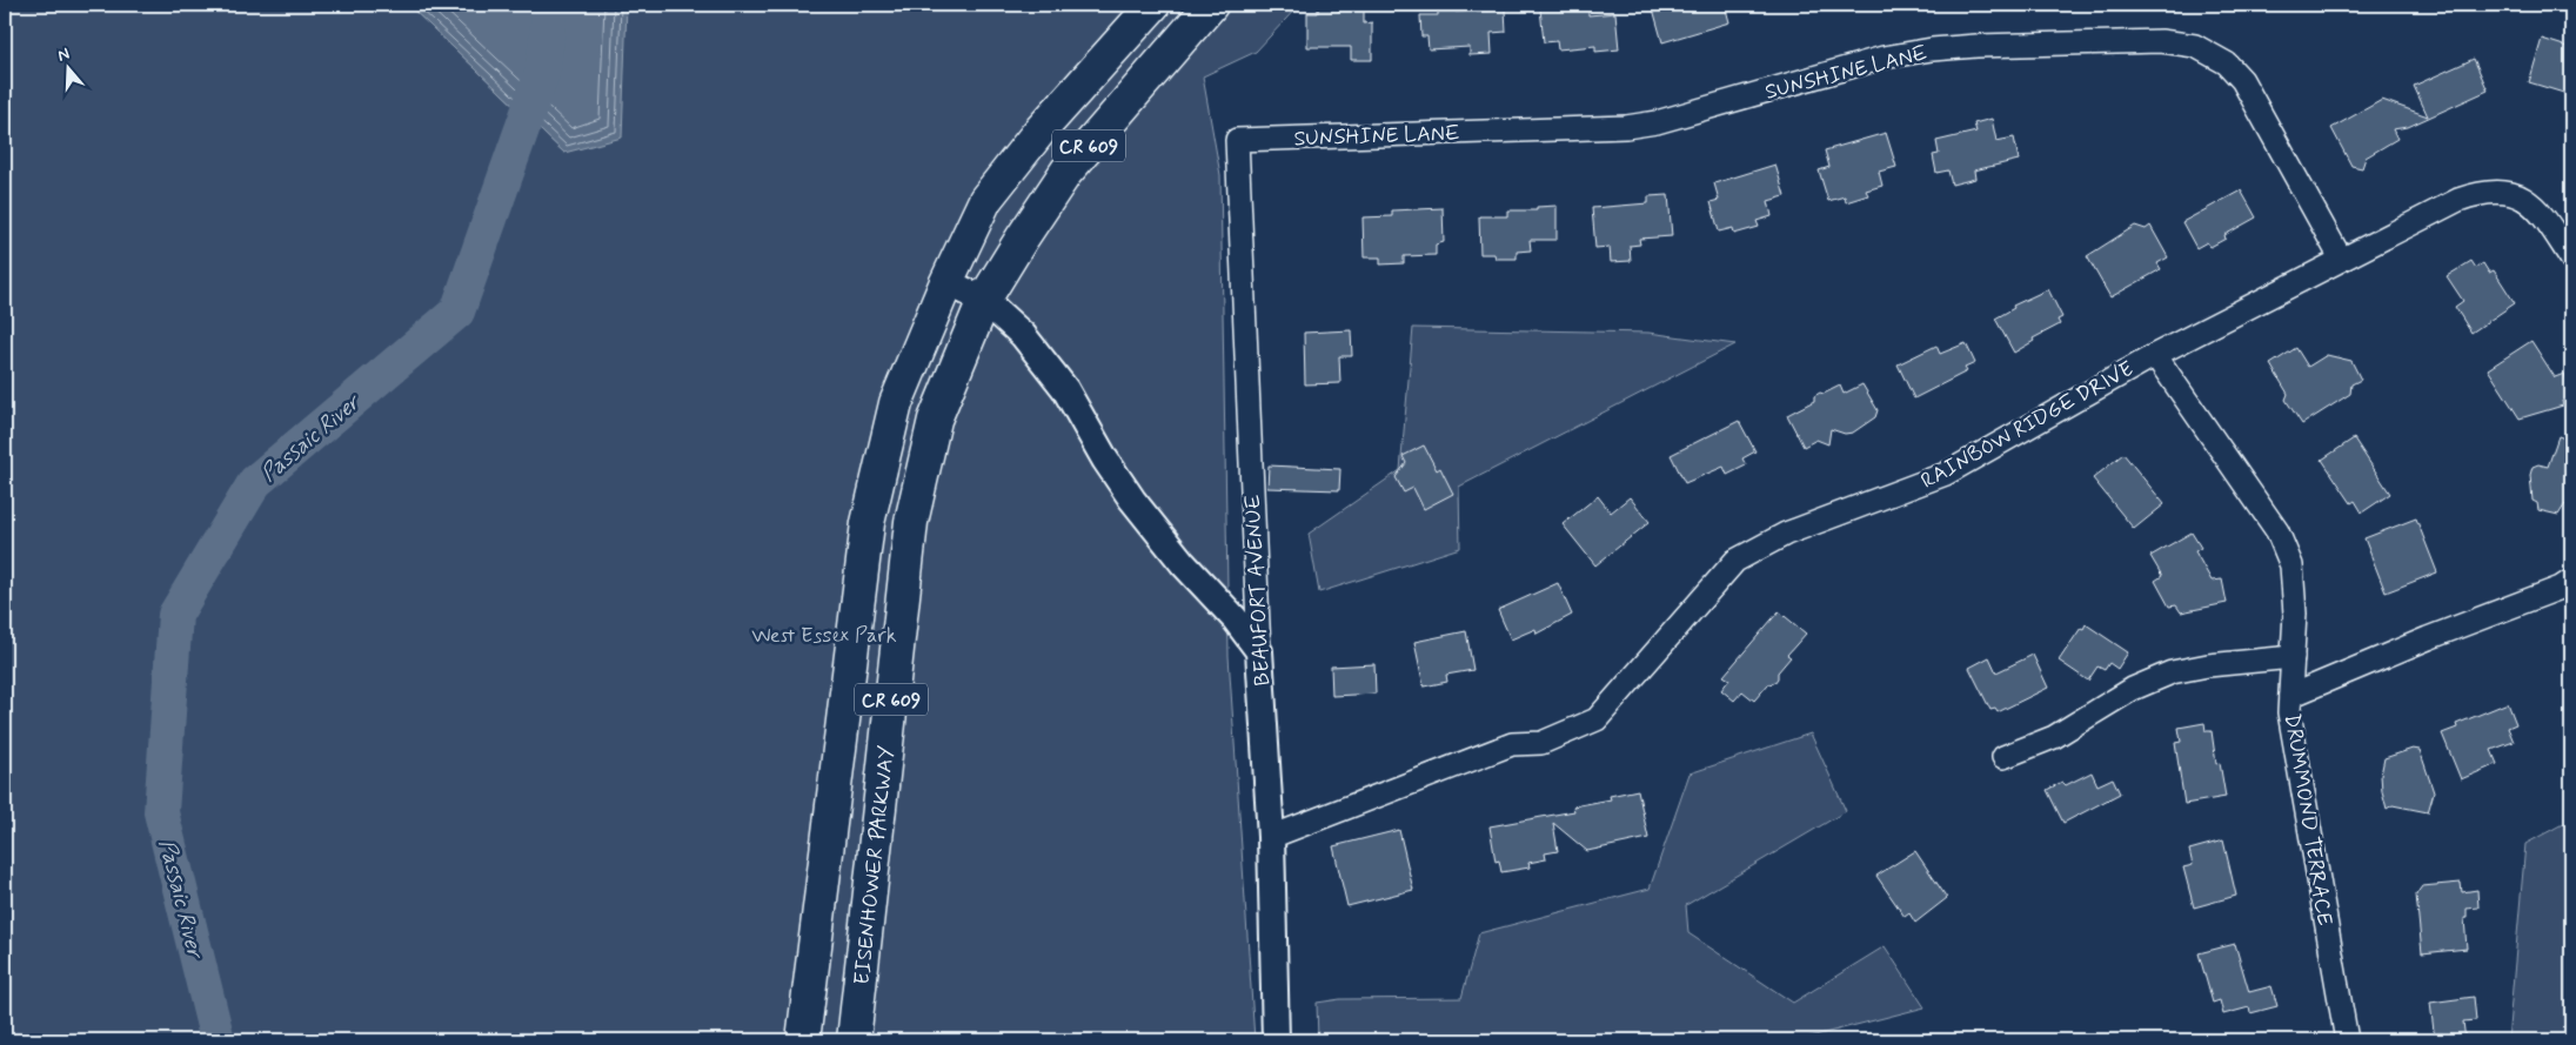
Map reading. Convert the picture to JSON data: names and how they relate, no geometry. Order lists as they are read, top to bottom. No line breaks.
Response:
{"streets":{"main road":["CR 609","EISENHOWER PARKWAY"],"street":["SUNSHINE LANE","RAINBOW RIDGE DRIVE","BEAUFORT AVENUE","DRUMMOND TERRACE"]},"crossings":[["SUNSHINE LANE","RAINBOW RIDGE DRIVE"],["SUNSHINE LANE","BEAUFORT AVENUE"],["RAINBOW RIDGE DRIVE","BEAUFORT AVENUE"],["RAINBOW RIDGE DRIVE","DRUMMOND TERRACE"]],"water":["Passaic River"],"parks":["West Essex Park"],"north":"top"}
